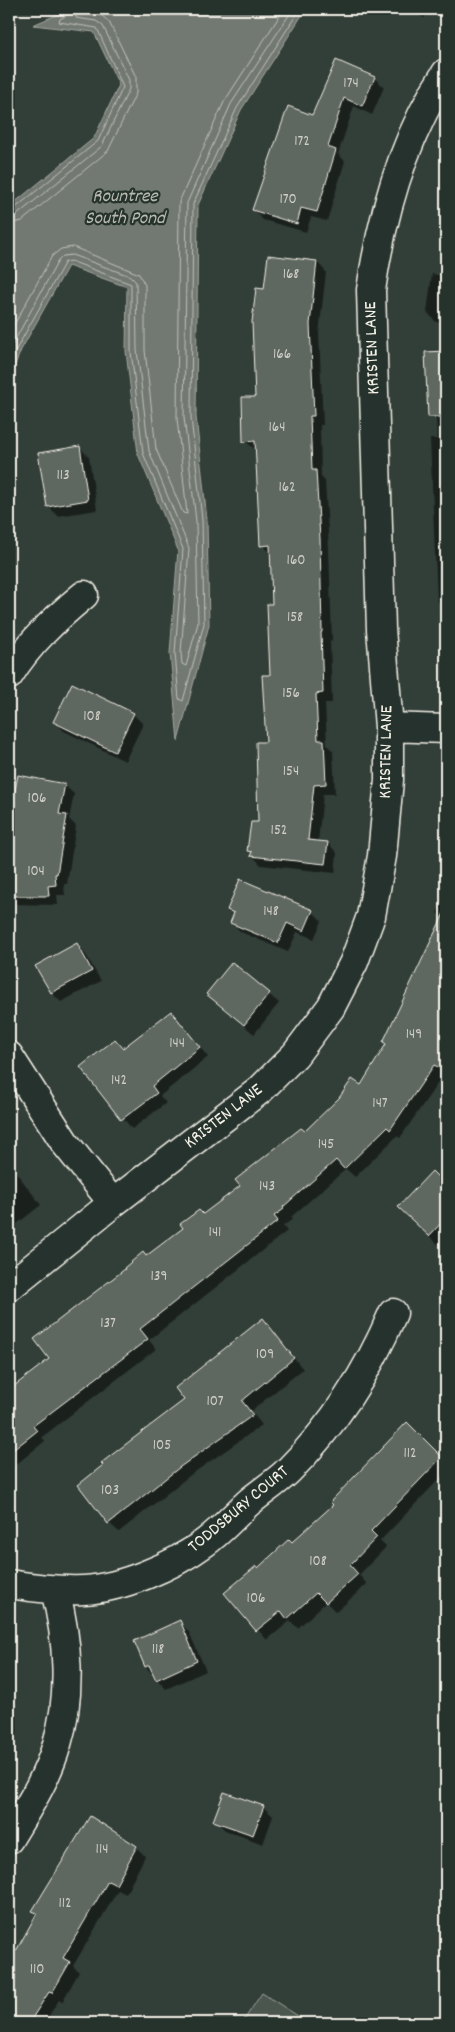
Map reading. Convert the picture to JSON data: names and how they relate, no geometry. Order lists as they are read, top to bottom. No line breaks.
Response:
{"streets":{"street":["KRISTEN LANE","TODDSBURY COURT"]},"water":["Rountree South Pond"],"house_numbers":["174","172","170","168","166","164","113","162","160","158","156","108","154","106","152","104","148","149","144","142","147","145","143","141","139","137","109","107","105","112","103","108","106","118","114","112","110"]}
